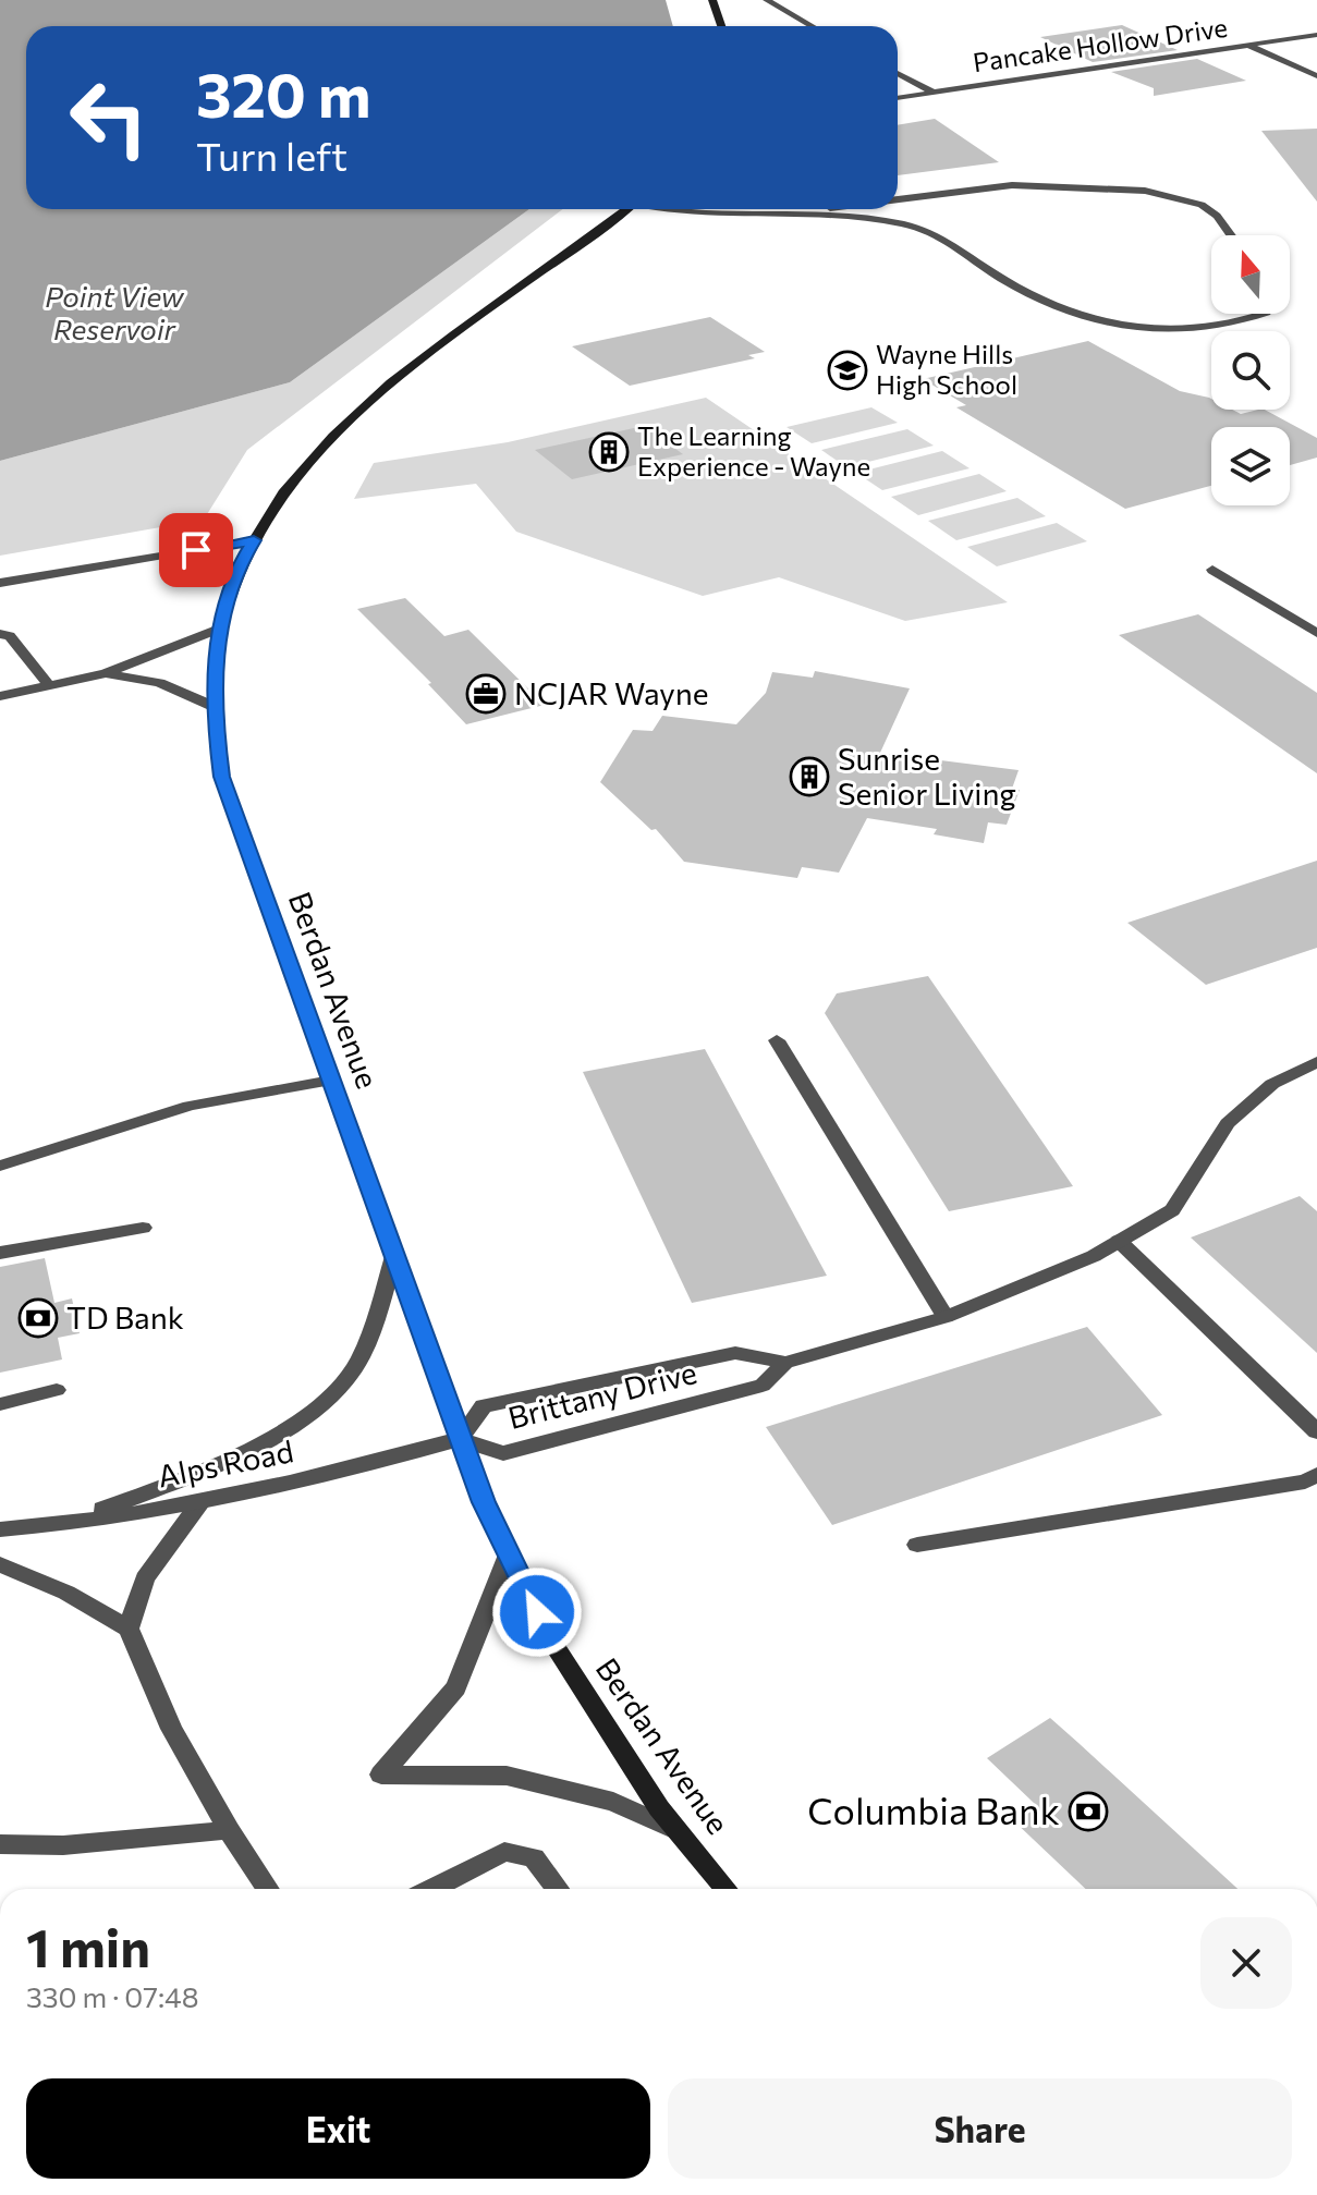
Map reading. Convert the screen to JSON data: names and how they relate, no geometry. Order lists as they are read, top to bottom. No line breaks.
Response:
{"streets":{"main road":["Berdan Avenue"],"street":["Pancake Hollow Drive","Brittany Drive","Alps Road"]},"crossings":[["Berdan Avenue","Brittany Drive"],["Berdan Avenue","Alps Road"],["Brittany Drive","Alps Road"]],"water":["Point View Reservoir"],"places":{"school or university":["Wayne Hills High School"],"building":["The Learning Experience - Wayne","Sunrise Senior Living"],"office":["NCJAR Wayne"],"bank":["TD Bank","Columbia Bank"]},"north":"top","page":{"turn":["320 m","Turn left"],"heading":["1 min","330 m · 07:48"],"buttons":["Exit","Share"]}}
